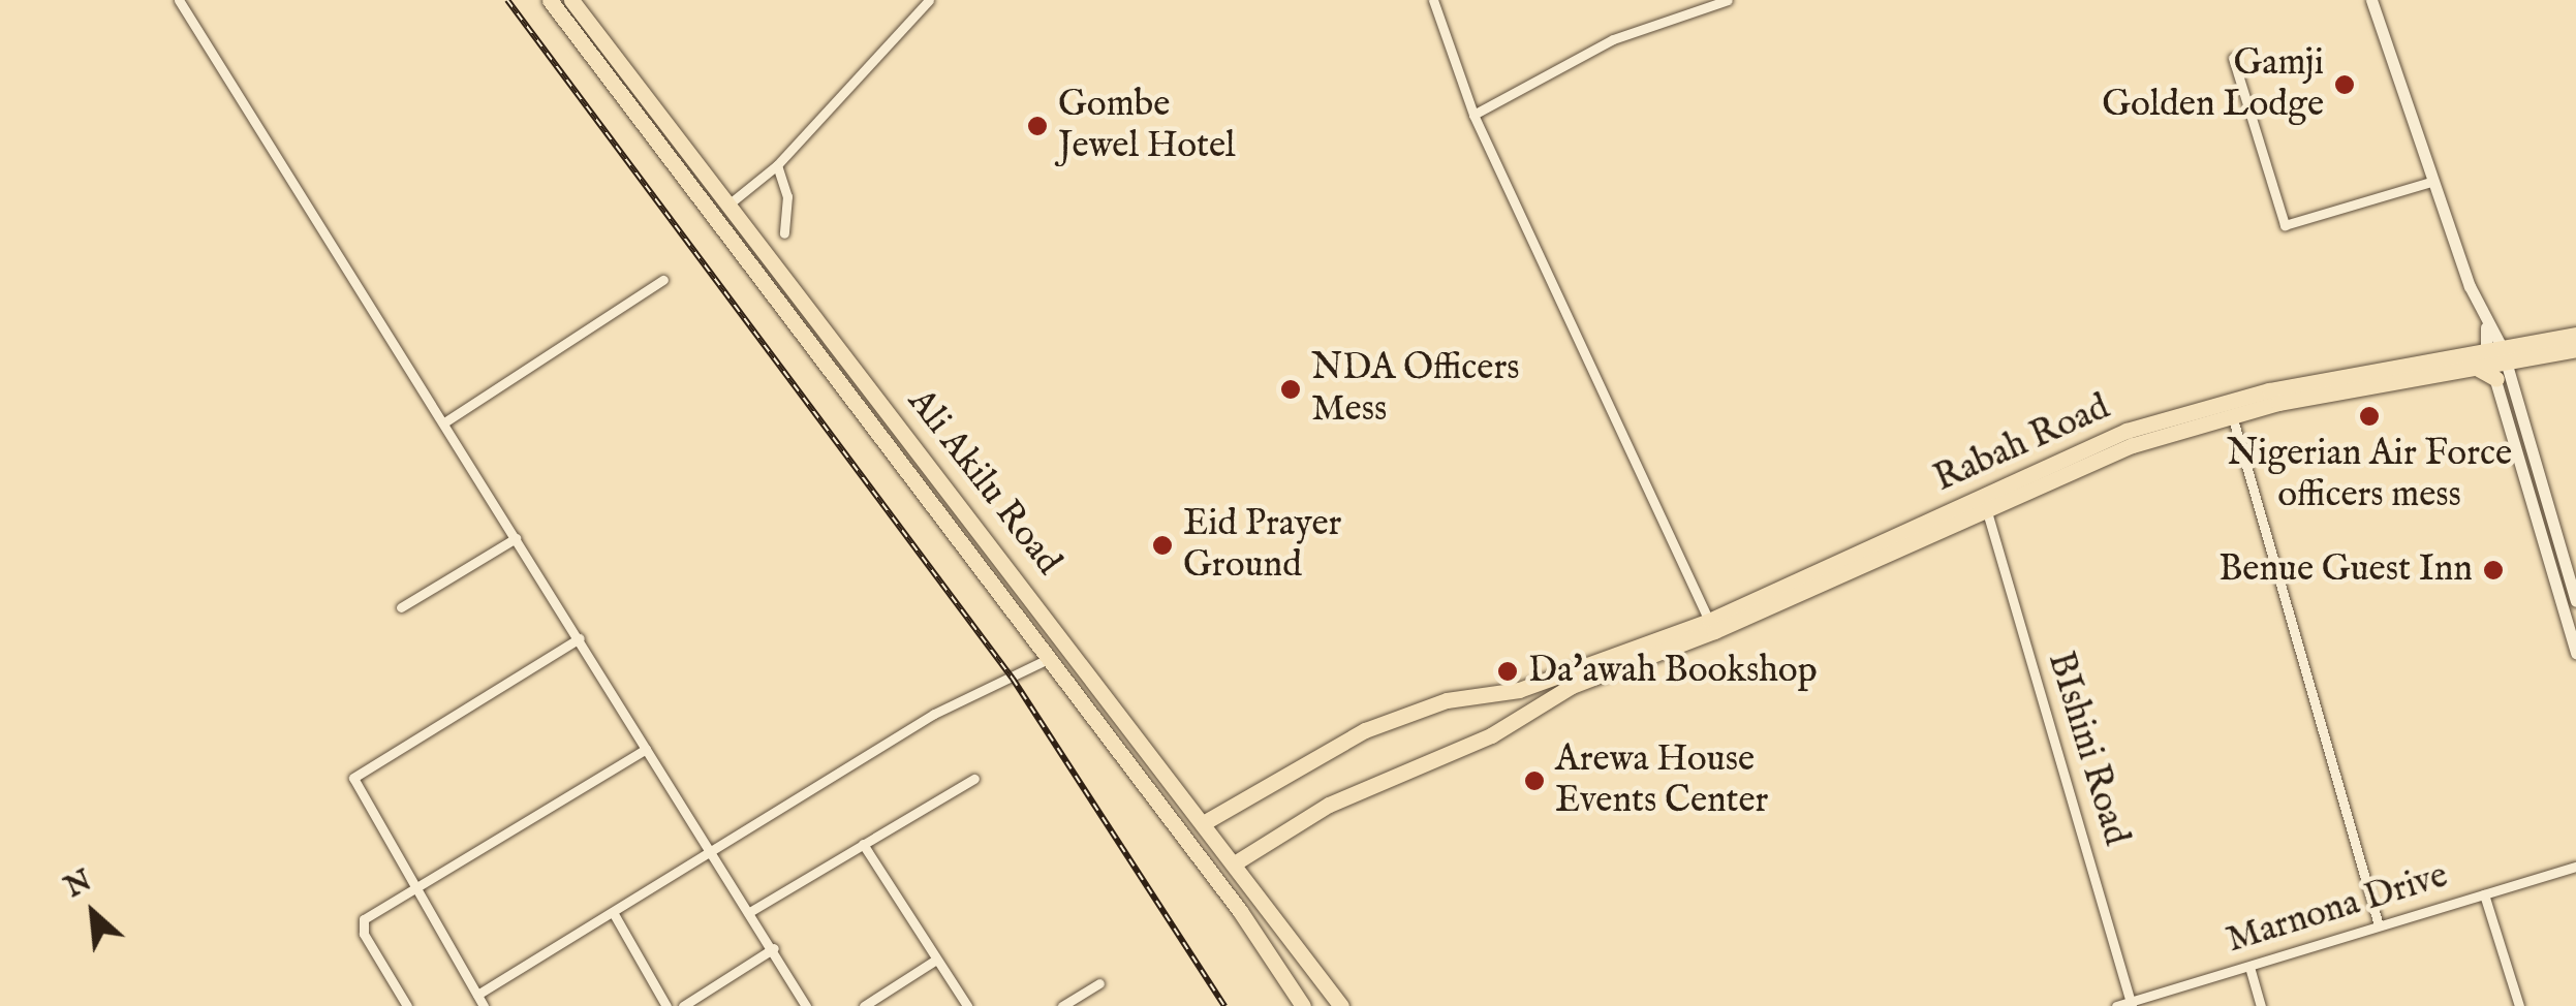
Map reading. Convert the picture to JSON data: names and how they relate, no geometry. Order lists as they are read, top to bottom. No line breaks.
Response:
{"streets":{"main road":["Rabah Road","Ali Akilu Road"],"street":["BIshini Road","Marnona Drive"]},"crossings":[["Rabah Road","Ali Akilu Road"],["Rabah Road","BIshini Road"],["BIshini Road","Marnona Drive"]],"places":["Gamji Golden Lodge","Gombe Jewel Hotel","NDA Officers Mess","Nigerian Air Force officers mess","Eid Prayer Ground","Benue Guest Inn","Da'awah Bookshop","Arewa House Events Center"],"north":"top left"}
